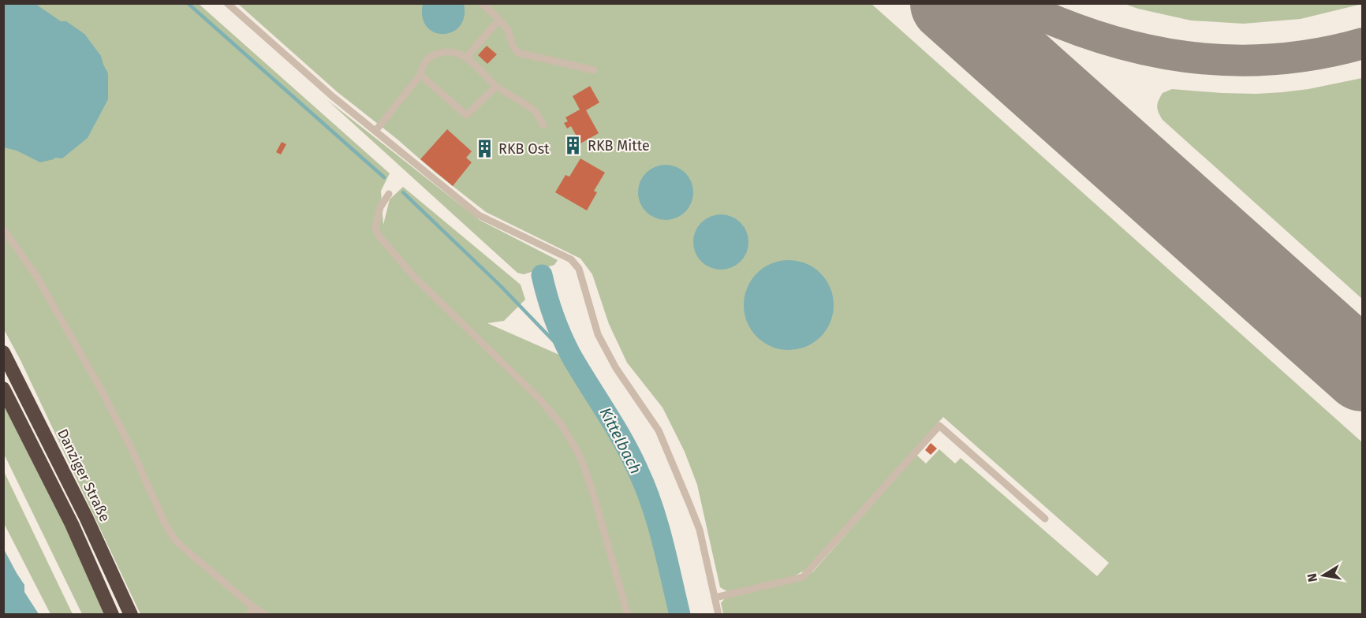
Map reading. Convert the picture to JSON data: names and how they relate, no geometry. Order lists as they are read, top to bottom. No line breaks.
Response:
{"streets":{"highway":["Danziger Straße"]},"water":["Kittelbach"],"places":{"building":["RKB Mitte","RKB Ost"]},"north":"left"}
